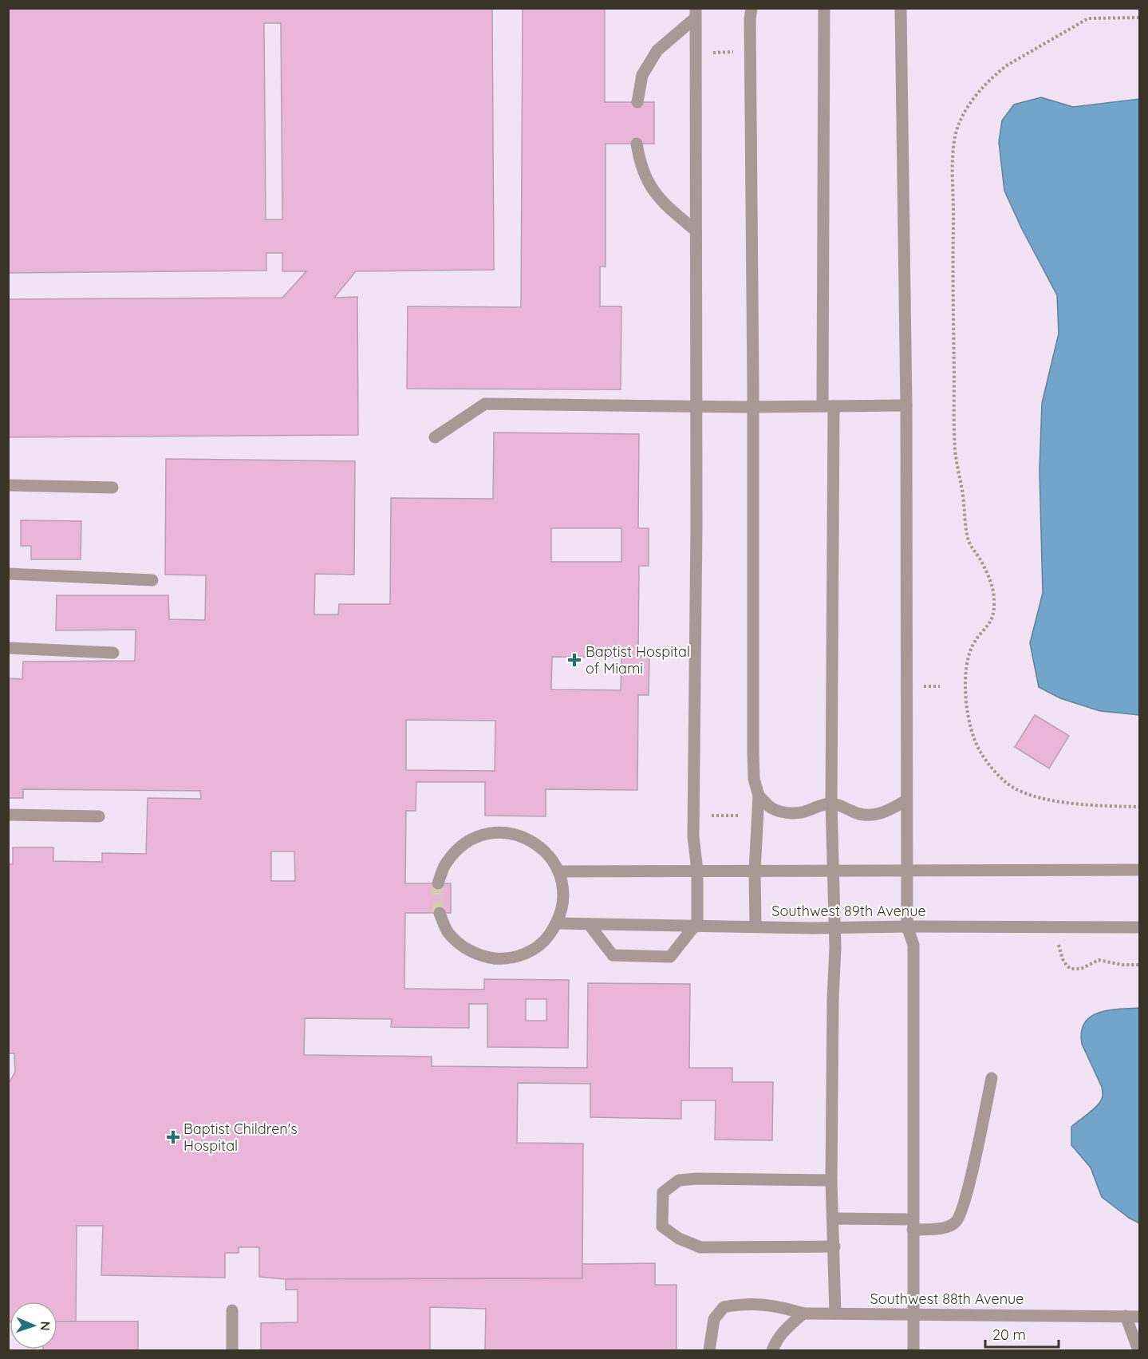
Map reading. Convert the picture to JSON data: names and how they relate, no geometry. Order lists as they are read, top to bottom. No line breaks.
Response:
{"streets":{"street":["Southwest 89th Avenue","Southwest 88th Avenue"]},"places":{"health":["Baptist Hospital of Miami","Baptist Children's Hospital"]},"scale_bar":"20 m","north":"right"}
